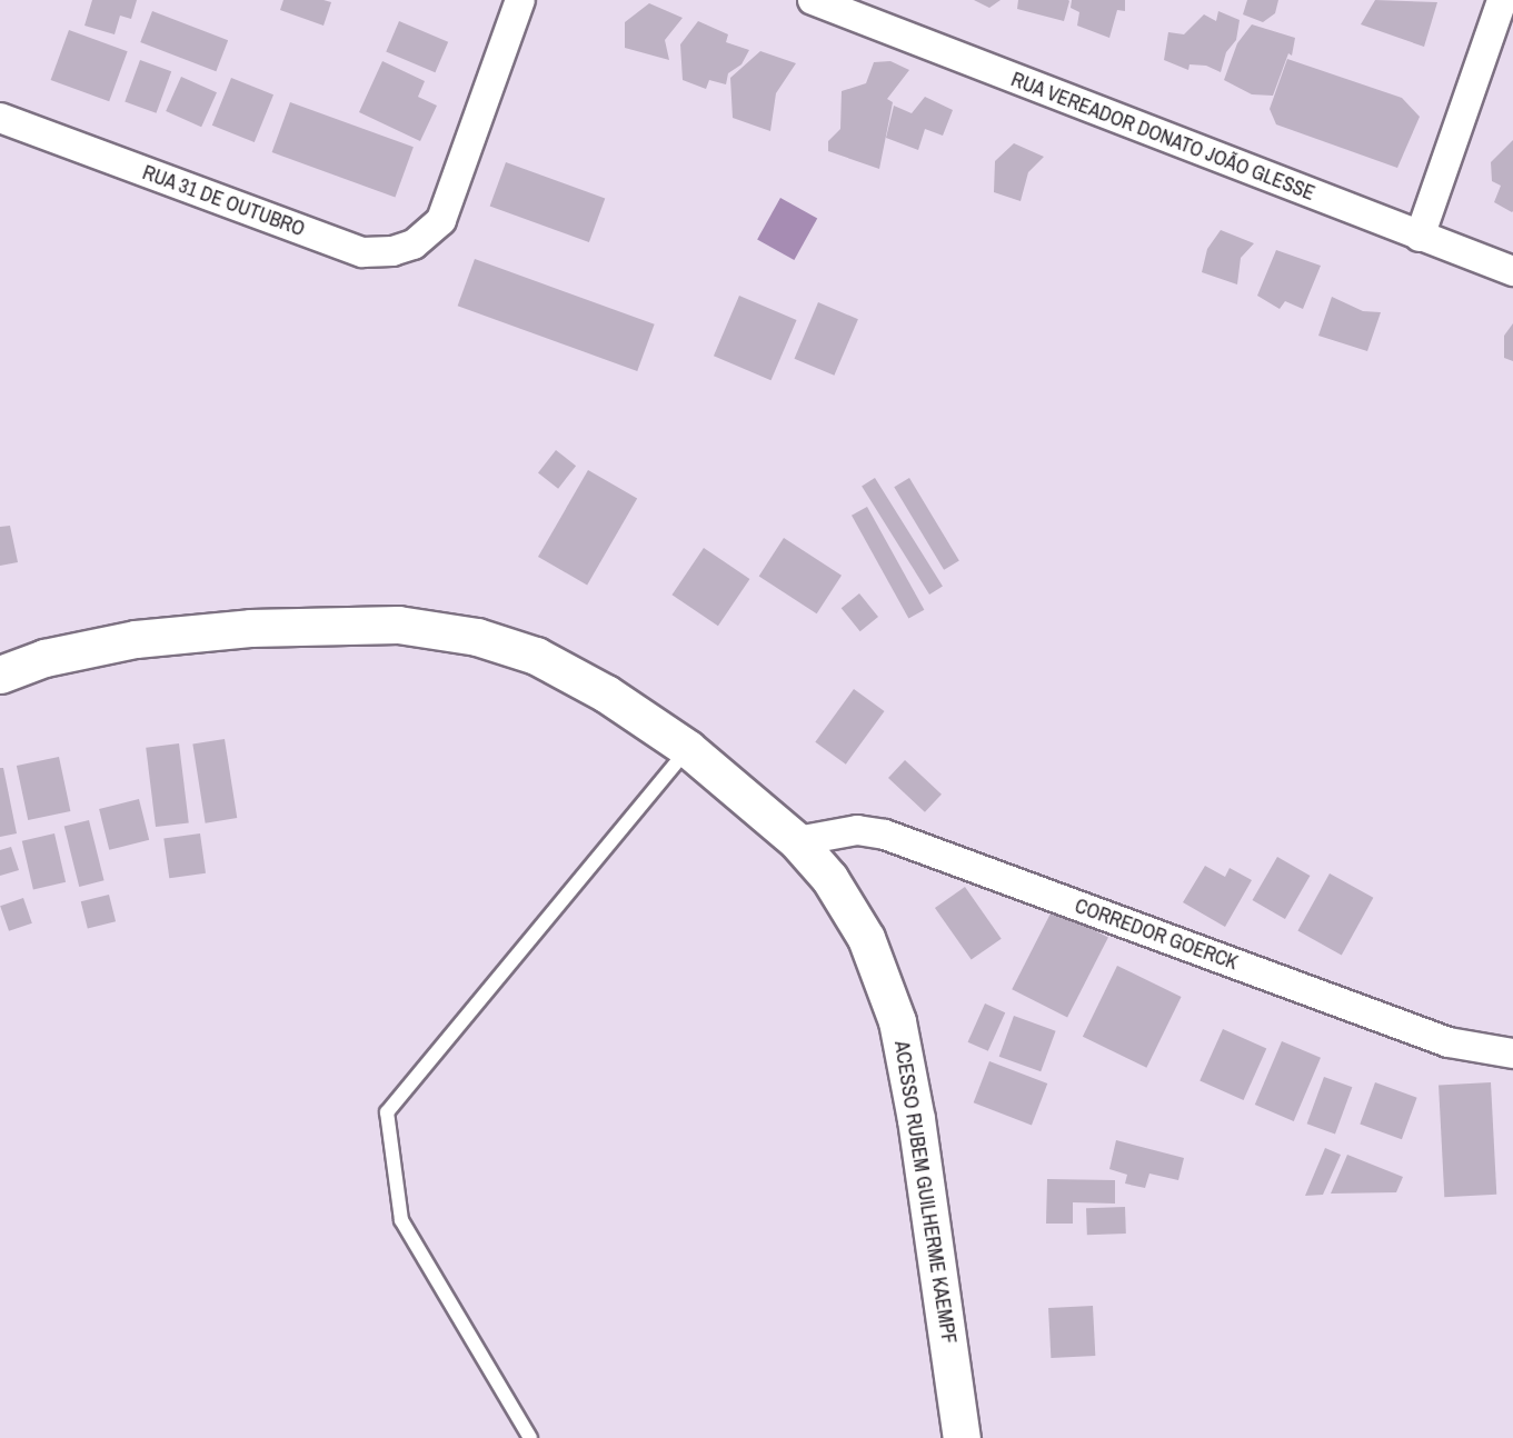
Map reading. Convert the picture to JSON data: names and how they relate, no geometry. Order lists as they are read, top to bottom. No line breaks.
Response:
{"streets":{"main road":["ACESSO RUBEM GUILHERME KAEMPF"],"street":["RUA VEREADOR DONATO JOÃO GLESSE","RUA 31 DE OUTUBRO","CORREDOR GOERCK"]},"crossings":[["CORREDOR GOERCK","ACESSO RUBEM GUILHERME KAEMPF"]]}
